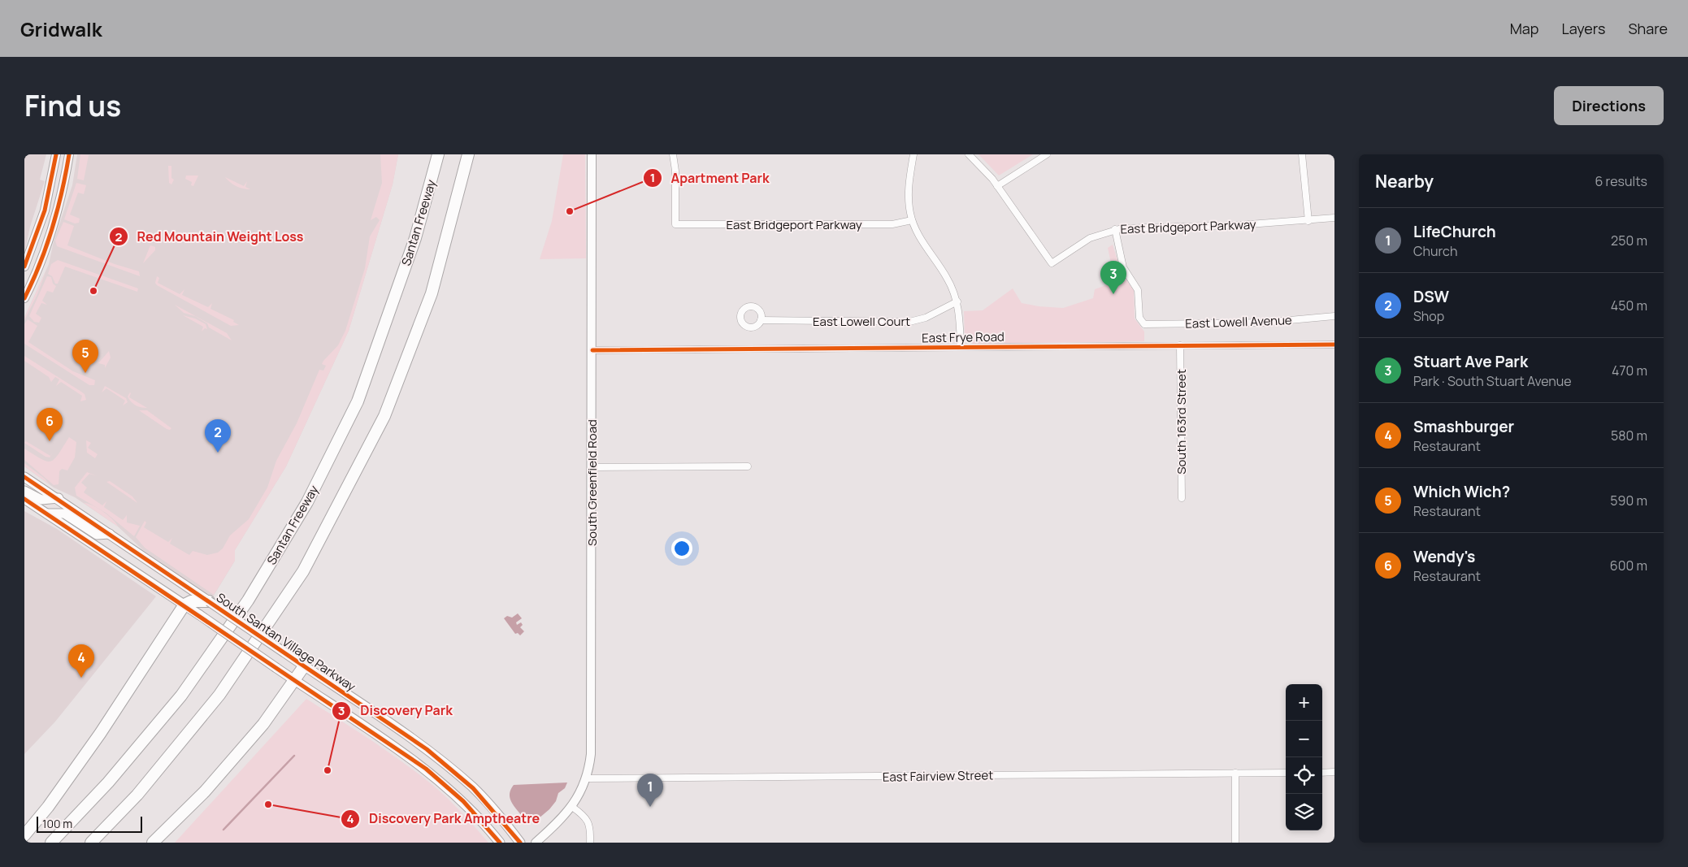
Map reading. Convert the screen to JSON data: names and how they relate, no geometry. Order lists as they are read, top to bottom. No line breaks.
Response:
{"streets":{"highway":["Santan Freeway"],"main road":["South Santan Village Parkway"],"street":["East Bridgeport Parkway","East Lowell Court","East Lowell Avenue","East Frye Road","South 163rd Street","South Greenfield Road","East Fairview Street"]},"crossings":[["East Bridgeport Parkway","East Lowell Avenue"],["East Frye Road","South 163rd Street"],["East Frye Road","South Greenfield Road"],["South Greenfield Road","East Fairview Street"]],"places":["Apartment Park","Red Mountain Weight Loss","Discovery Park","Discovery Park Amptheatre"],"scale_bar":"100 m","page":{"header":"Gridwalk","nav":["Map","Layers","Share"],"title":"Find us","buttons":"Directions","heading":["Nearby","6 results"],"list":[{"mark":"1","name":"LifeChurch","note":"Church","value":"250 m"},{"mark":"2","name":"DSW","note":"Shop","value":"450 m"},{"mark":"3","name":"Stuart Ave Park","note":"Park · South Stuart Avenue","value":"470 m"},{"mark":"4","name":"Smashburger","note":"Restaurant","value":"580 m"},{"mark":"5","name":"Which Wich?","note":"Restaurant","value":"590 m"},{"mark":"6","name":"Wendy's","note":"Restaurant","value":"600 m"}],"pins":["3","5","6","2","4","1"],"map_buttons":["+","−"],"scale":"100 m"}}
